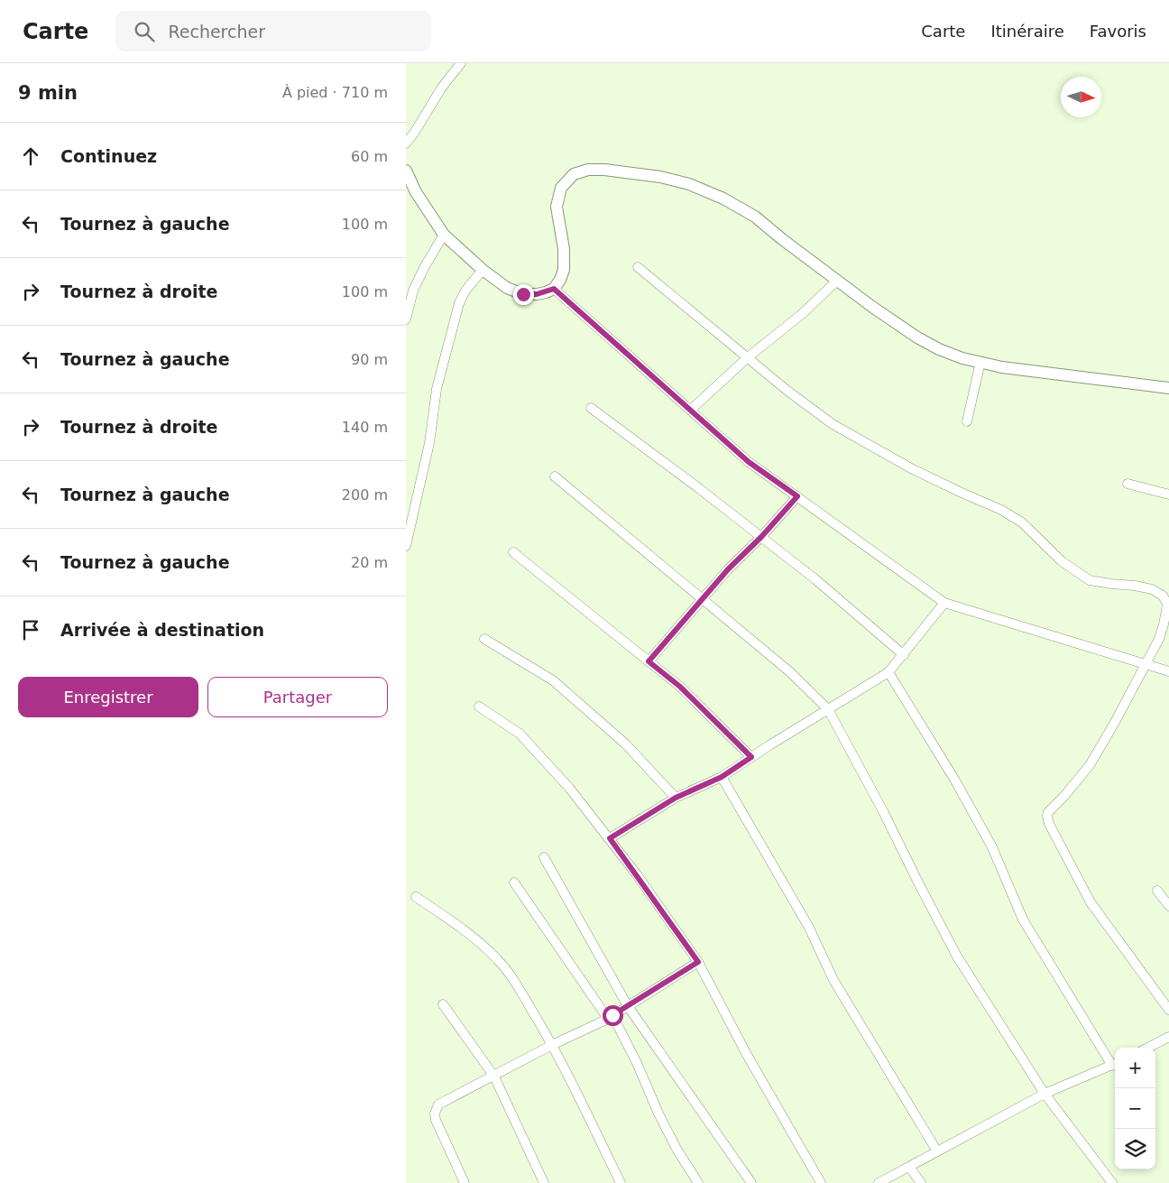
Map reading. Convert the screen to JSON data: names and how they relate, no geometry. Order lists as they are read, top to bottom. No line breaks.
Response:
{"north":"right","page":{"header":"Carte","search":"Rechercher","nav":["Carte","Itinéraire","Favoris"],"heading":["9 min","À pied · 710 m"],"list":[["Continuez","60 m"],["Tournez à gauche","100 m"],["Tournez à droite","100 m"],["Tournez à gauche","90 m"],["Tournez à droite","140 m"],["Tournez à gauche","200 m"],["Tournez à gauche","20 m"],"Arrivée à destination"],"buttons":["Enregistrer","Partager"],"map_buttons":["+","−"]}}
